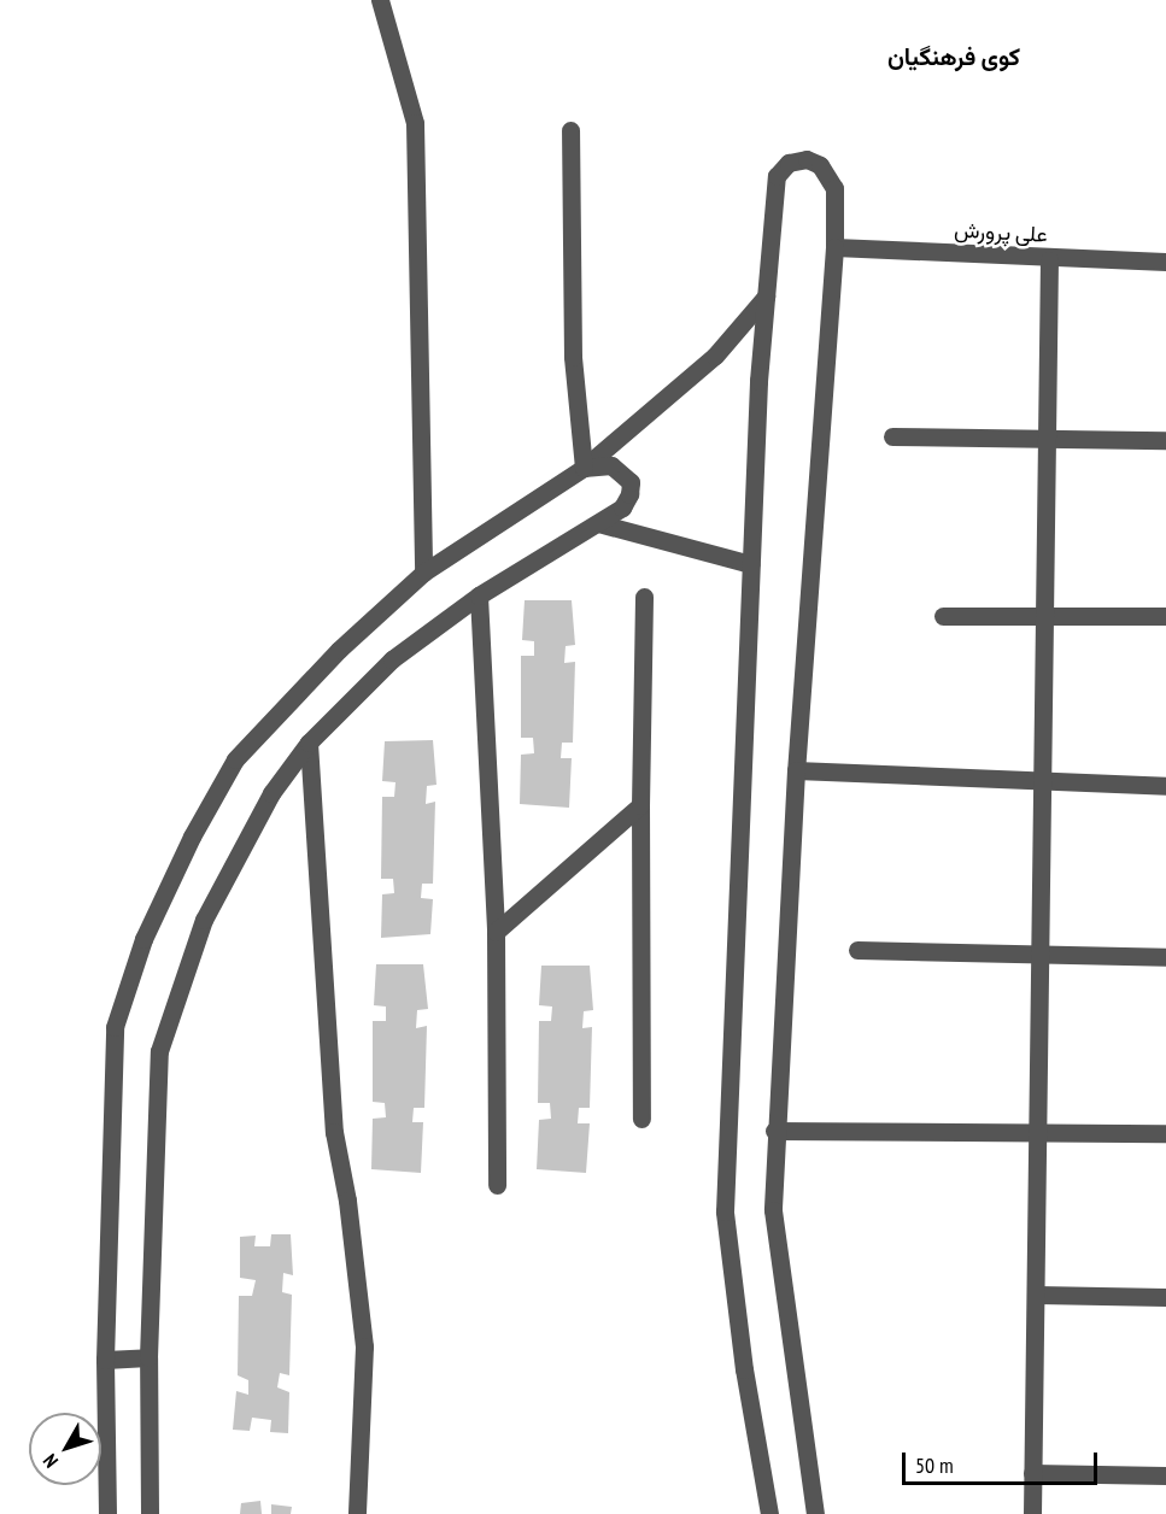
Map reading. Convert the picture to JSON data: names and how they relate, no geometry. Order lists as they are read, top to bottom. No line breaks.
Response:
{"streets":{"street":["علی پرورش"]},"districts":["کوی فرهنگیان"],"scale_bar":"50 m","north":"bottom left"}
